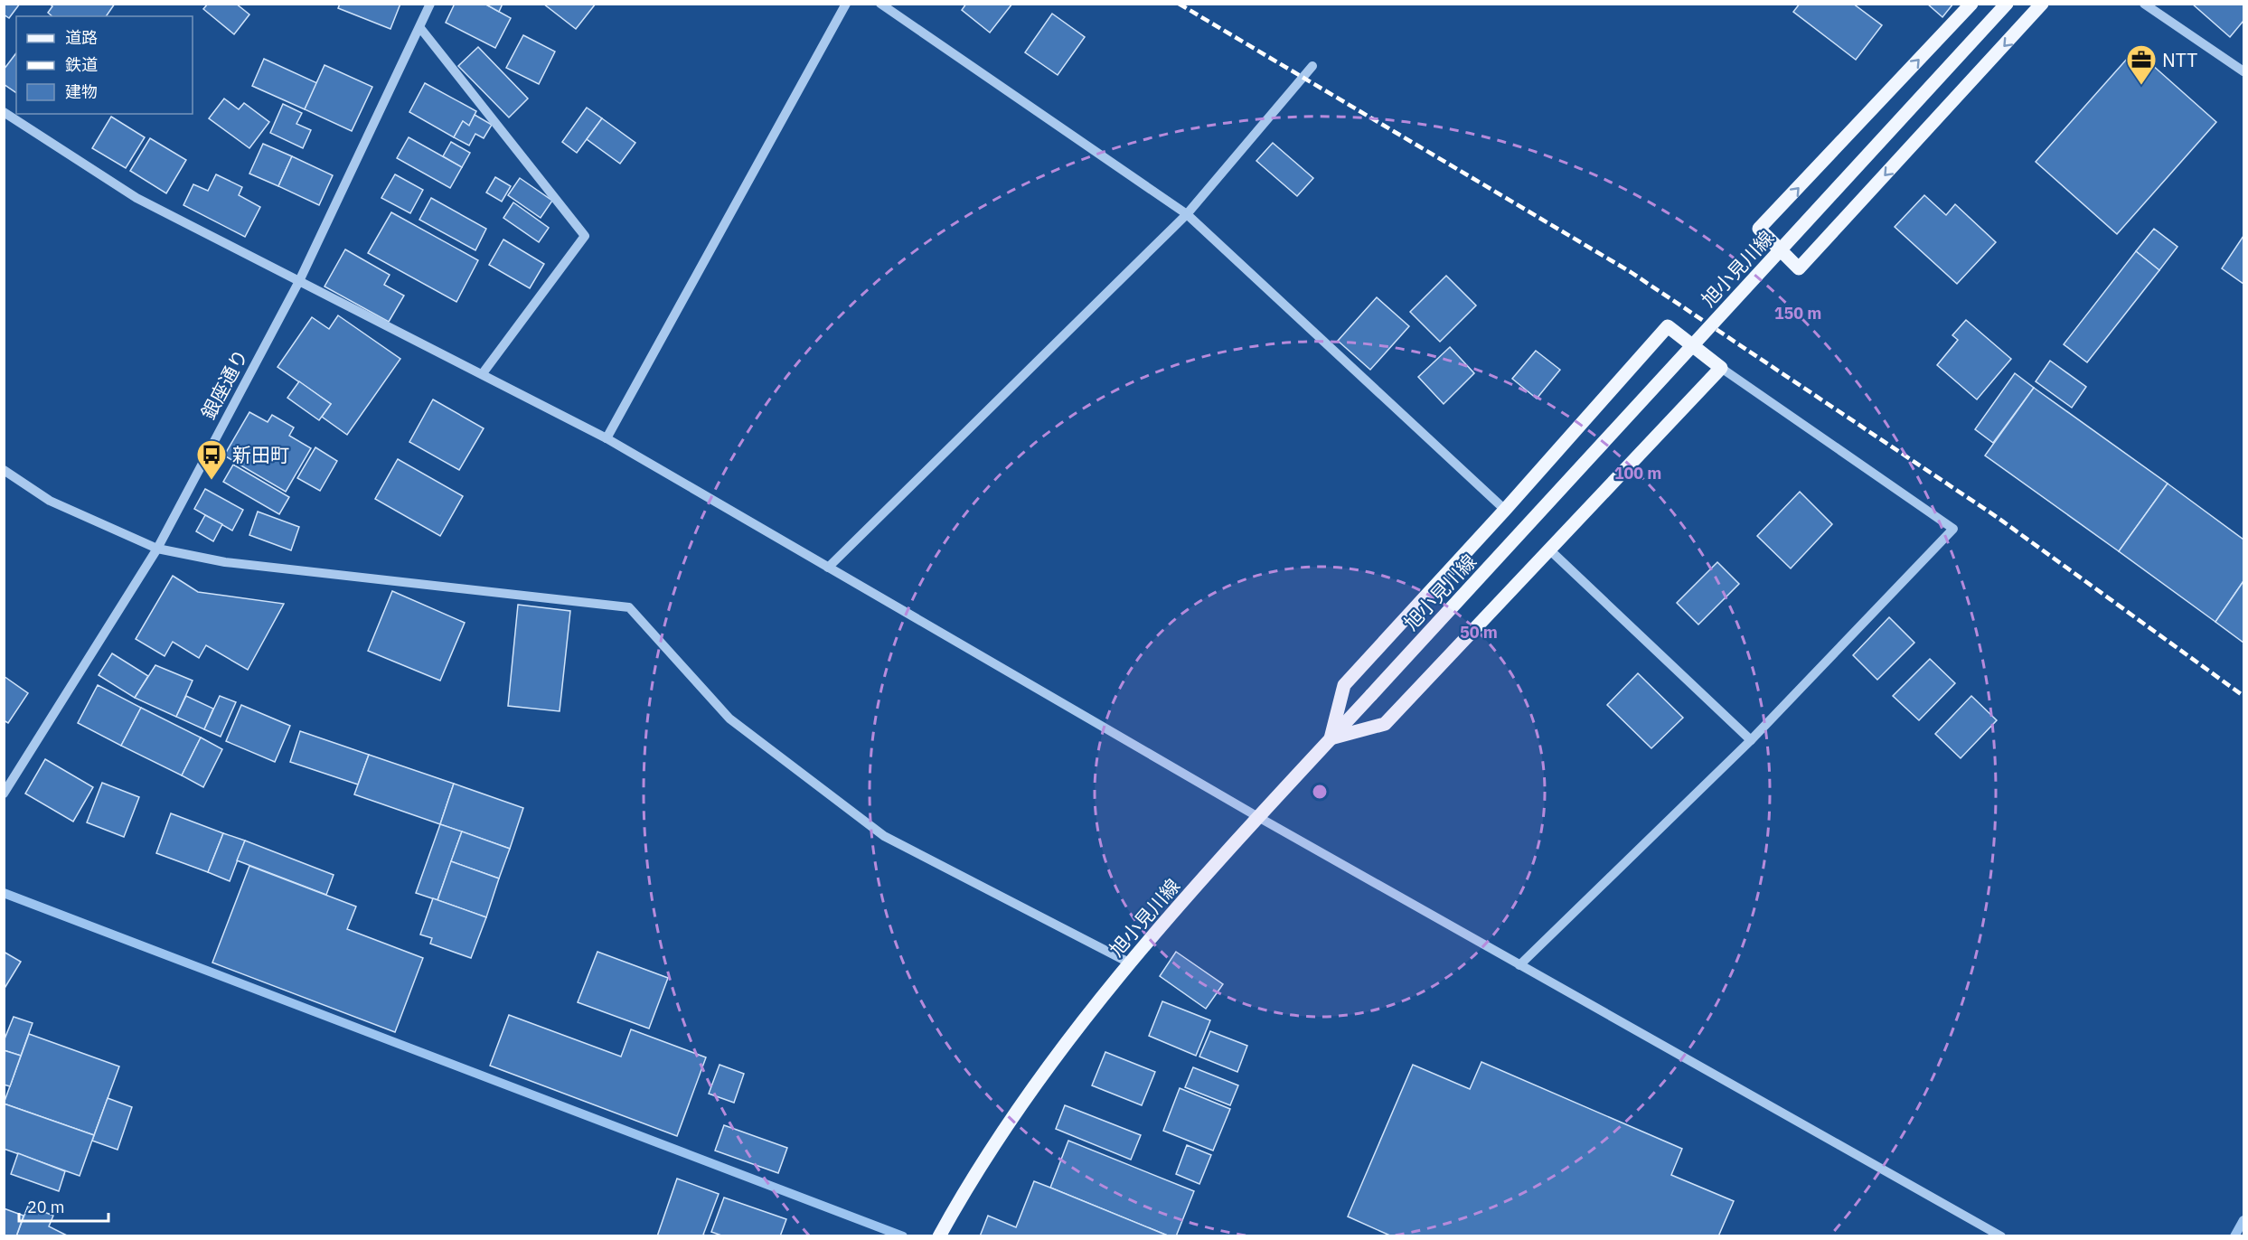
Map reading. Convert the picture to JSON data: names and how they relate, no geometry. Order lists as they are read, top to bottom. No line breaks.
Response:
{"streets":{"main road":["旭小見川線"],"street":["銀座通り"]},"places":{"office":["NTT"],"bus stop":["新田町"]},"legend":["道路","鉄道","建物"],"scale_bar":"20 m","rings":["150 m","100 m","50 m"]}
